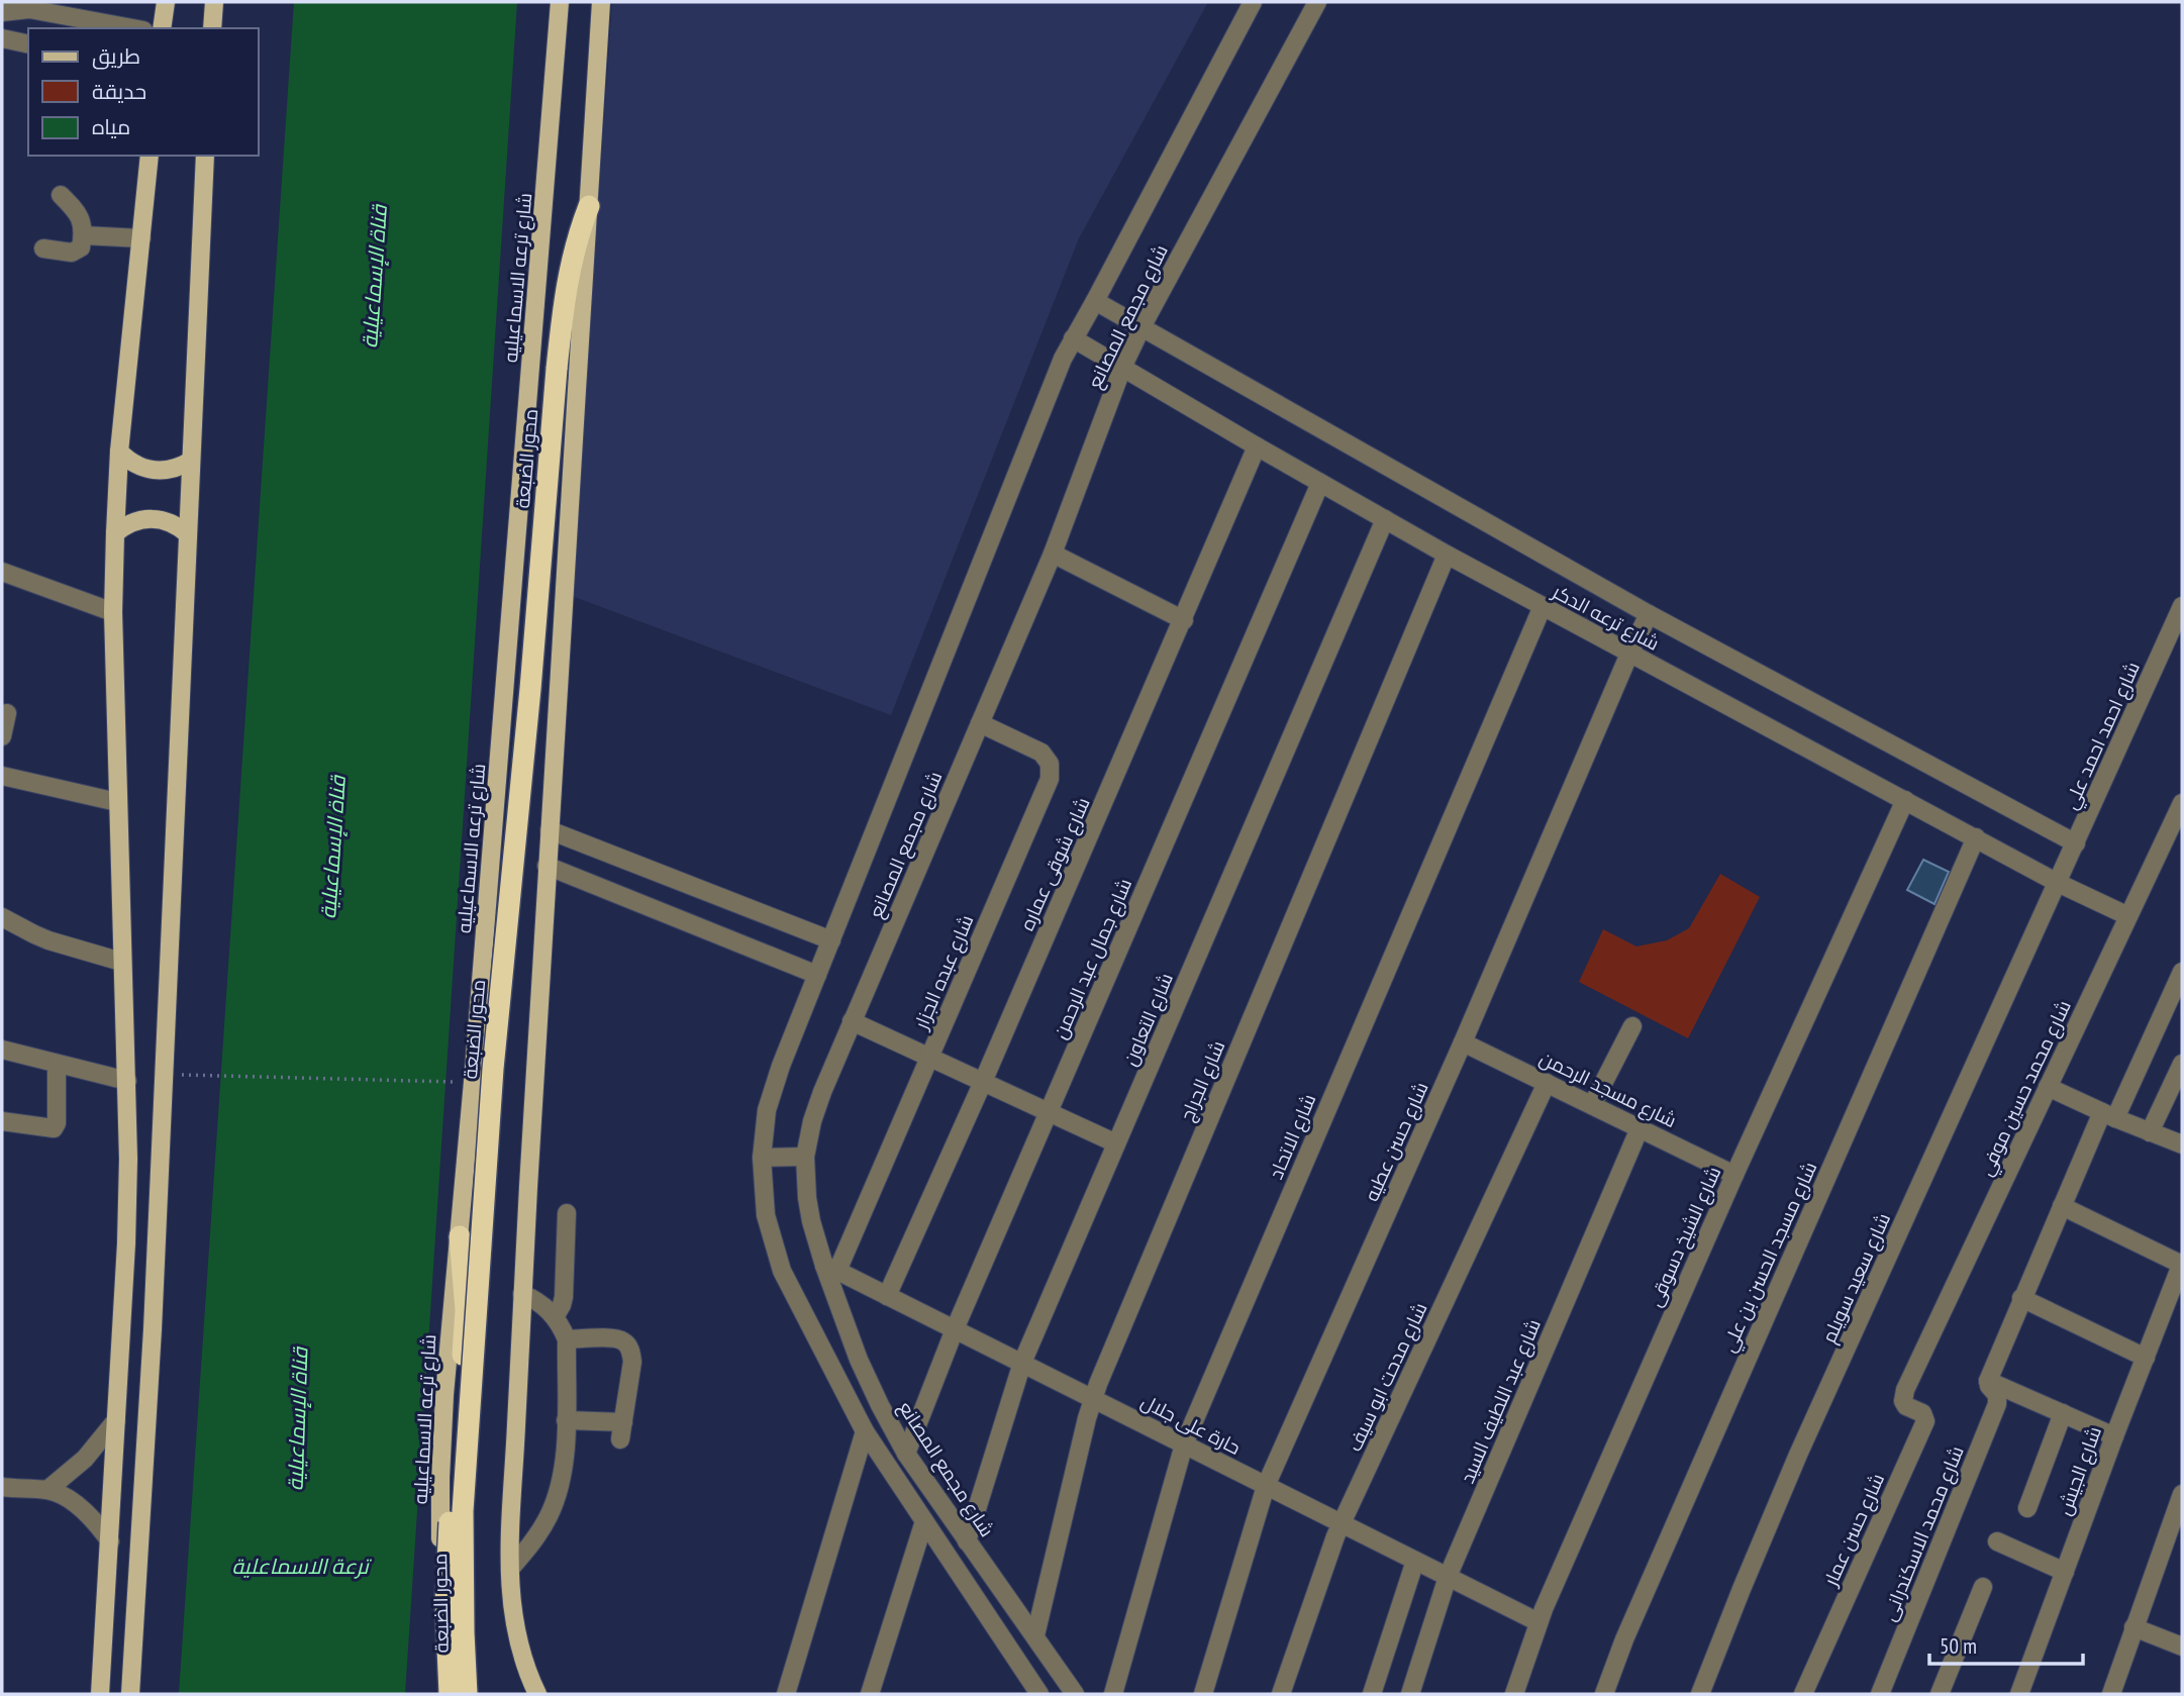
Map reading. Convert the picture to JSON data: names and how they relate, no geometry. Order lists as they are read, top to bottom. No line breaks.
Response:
{"streets":{"highway":["محور الضبعة"],"main road":["شارع ترعه الاسماعيليه"],"street":["شارع مجمع المصانع","شارع ترعه الدكر","شارع احمد احمد علي","شارع شوقى عماره","شارع جمال عبد الرحمن","شارع عبده الجزار","شارع التعاون","شارع الجراج","شارع محمد حسين موفي","شارع مسجد الرحمن","شارع الاتحاد","شارع حسن عطيه","شارع الشيخ دسوقى","شارع مسجد الحسن بن علي","شارع سعيد سويلم","شارع مدحت ابو سيف","شارع عبد اللطيف السيد","حارة على جلال","شارع الجيش","شارع حسن عمار","شارع محمد الاسكندرانى"]},"crossings":[["شارع ترعه الاسماعيليه","محور الضبعة"],["شارع مجمع المصانع","شارع ترعه الدكر"],["شارع مجمع المصانع","شارع جمال عبد الرحمن"],["شارع مجمع المصانع","شارع عبده الجزار"],["شارع مجمع المصانع","شارع التعاون"],["شارع مجمع المصانع","شارع الجراج"],["شارع مجمع المصانع","حارة على جلال"],["شارع ترعه الدكر","شارع احمد احمد علي"],["شارع ترعه الدكر","شارع شوقى عماره"],["شارع ترعه الدكر","شارع جمال عبد الرحمن"],["شارع ترعه الدكر","شارع التعاون"],["شارع ترعه الدكر","شارع الجراج"],["شارع ترعه الدكر","شارع محمد حسين موفي"],["شارع ترعه الدكر","شارع الاتحاد"],["شارع ترعه الدكر","شارع حسن عطيه"],["شارع ترعه الدكر","شارع الشيخ دسوقى"],["شارع ترعه الدكر","شارع مسجد الحسن بن علي"],["شارع ترعه الدكر","شارع سعيد سويلم"],["شارع احمد احمد علي","شارع سعيد سويلم"],["شارع شوقى عماره","حارة على جلال"],["شارع جمال عبد الرحمن","حارة على جلال"],["شارع عبده الجزار","حارة على جلال"],["شارع التعاون","حارة على جلال"],["شارع الجراج","حارة على جلال"],["شارع محمد حسين موفي","شارع حسن عمار"],["شارع مسجد الرحمن","شارع حسن عطيه"],["شارع مسجد الرحمن","شارع الشيخ دسوقى"],["شارع مسجد الرحمن","شارع مدحت ابو سيف"],["شارع مسجد الرحمن","شارع عبد اللطيف السيد"],["شارع الاتحاد","حارة على جلال"],["شارع حسن عطيه","حارة على جلال"],["شارع الشيخ دسوقى","حارة على جلال"],["شارع مدحت ابو سيف","حارة على جلال"],["شارع عبد اللطيف السيد","حارة على جلال"]],"water":["قناة الإسماعيلية","ترعة الاسماعلية"],"legend":["طريق","حديقة","مياه"],"scale_bar":"50 m"}
